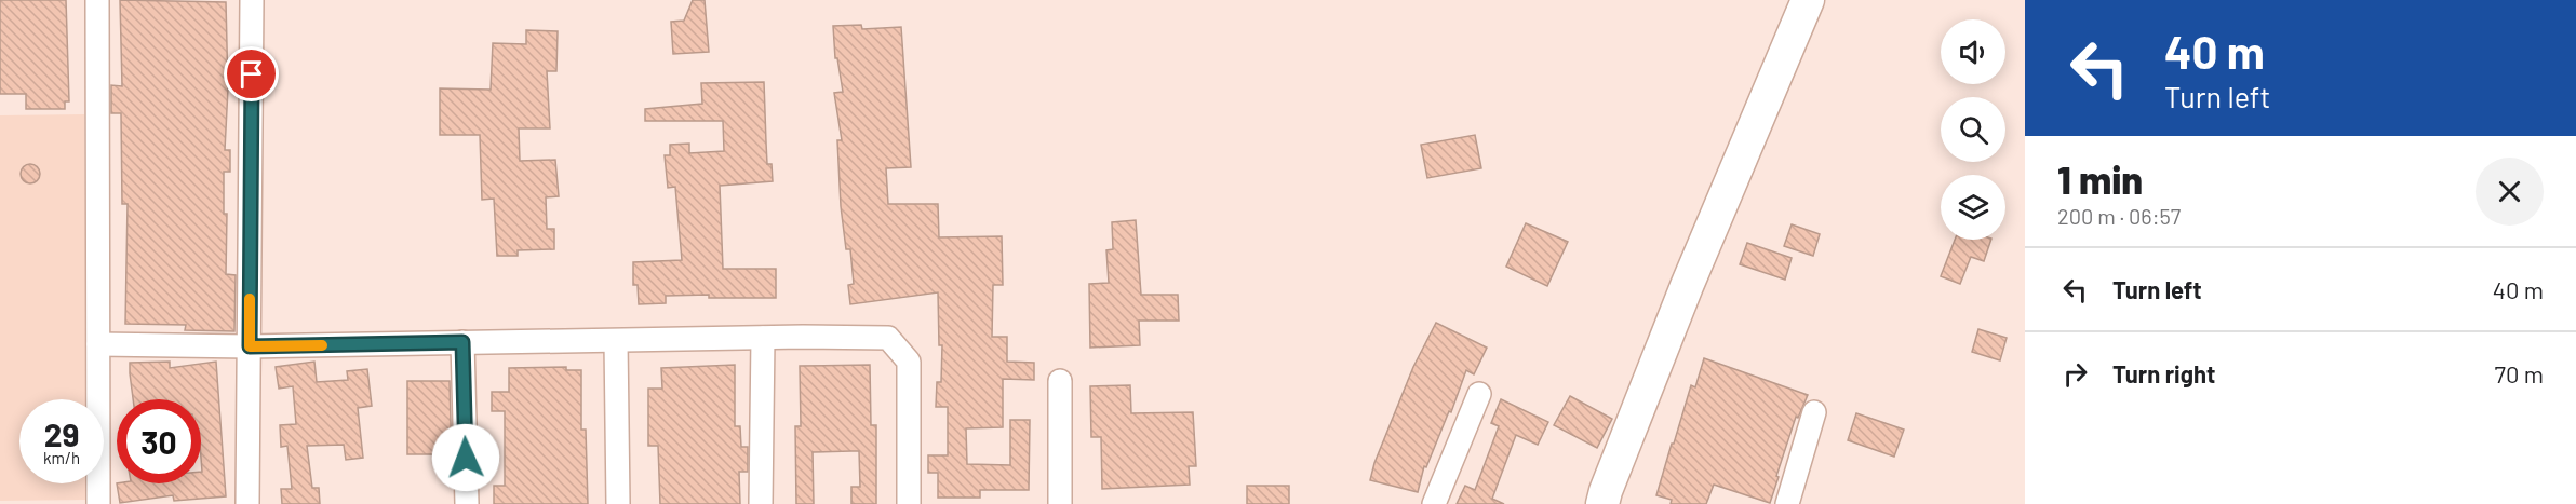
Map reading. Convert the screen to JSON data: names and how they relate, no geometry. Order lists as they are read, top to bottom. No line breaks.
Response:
{"page":{"turn":["40 m","Turn left"],"heading":["1 min","200 m · 06:57"],"list":[{"name":"Turn left","value":"40 m"},{"name":"Turn right","value":"70 m"}],"speed":"29 km/h","limit":"30"}}
